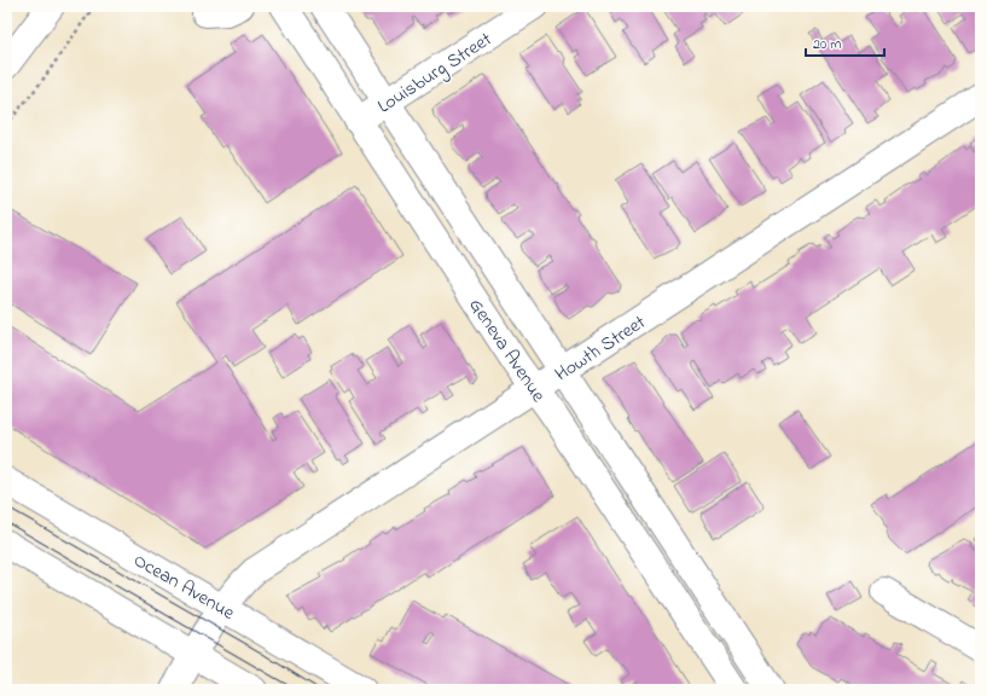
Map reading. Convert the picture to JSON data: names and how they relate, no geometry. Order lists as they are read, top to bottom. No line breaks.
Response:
{"streets":{"main road":["Louisburg Street","Howth Street","Geneva Avenue","Ocean Avenue"]},"crossings":[["Louisburg Street","Geneva Avenue"],["Howth Street","Geneva Avenue"],["Howth Street","Ocean Avenue"]],"scale_bar":"20 m"}
